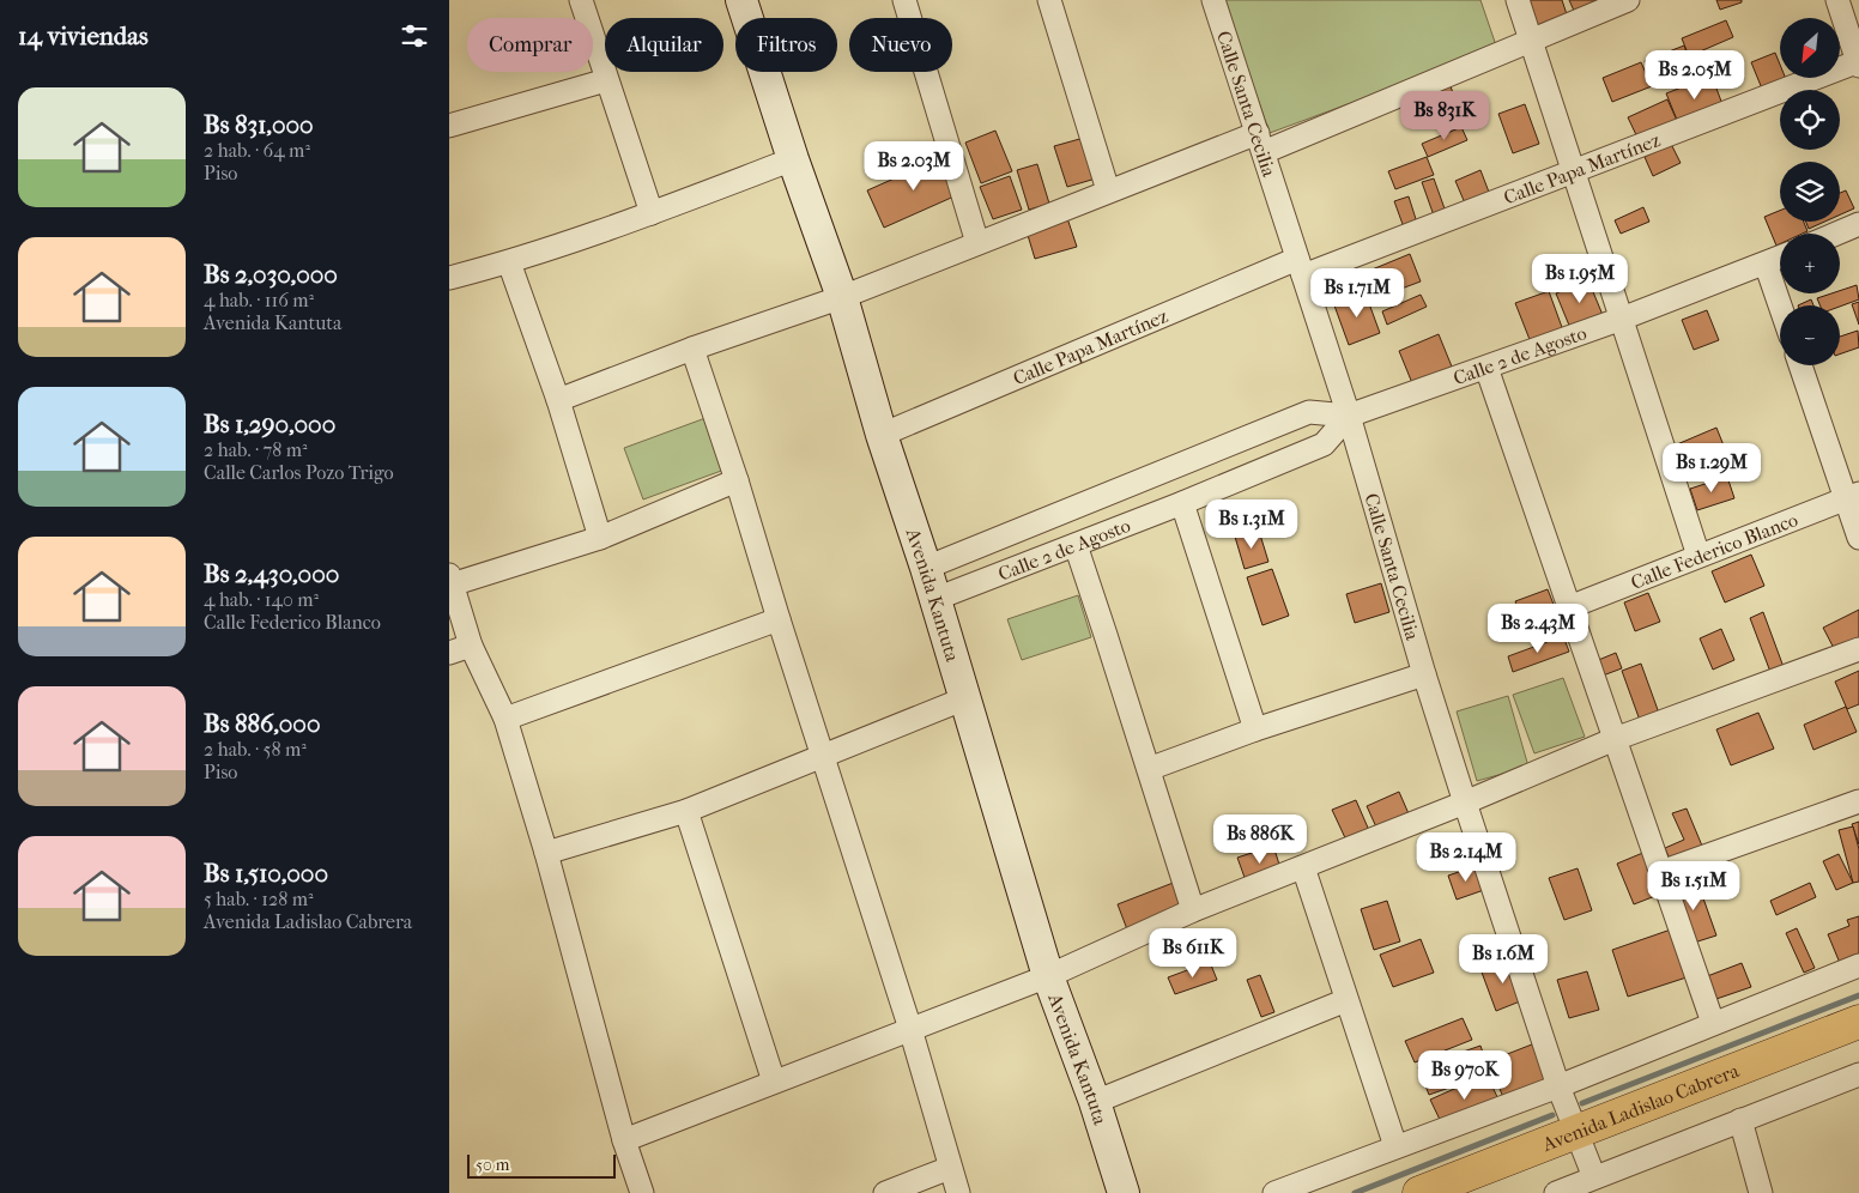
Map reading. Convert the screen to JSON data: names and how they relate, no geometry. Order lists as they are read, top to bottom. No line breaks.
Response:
{"streets":{"highway":["Avenida Ladislao Cabrera"],"street":["Calle Santa Cecilia","Calle Papa Martínez","Calle 2 de Agosto","Calle Federico Blanco","Avenida Kantuta"]},"crossings":[["Calle Santa Cecilia","Calle Papa Martínez"],["Calle Santa Cecilia","Calle 2 de Agosto"],["Calle Santa Cecilia","Avenida Ladislao Cabrera"],["Calle Papa Martínez","Avenida Kantuta"],["Calle 2 de Agosto","Avenida Kantuta"]],"scale_bar":"50 m","north":"bottom left","page":{"heading":"14 viviendas","map_buttons":["+","−"],"chip":["Comprar","Alquilar","Filtros","Nuevo"],"price":["Bs 2.05M","Bs 831K","Bs 2.03M","Bs 1.95M","Bs 1.71M","Bs 1.29M","Bs 1.31M","Bs 2.43M","Bs 886K","Bs 2.14M","Bs 1.51M","Bs 611K","Bs 1.6M","Bs 970K"],"list":[{"name":"Bs 831,000","note":"2 hab. · 64 m² · Piso"},{"name":"Bs 2,030,000","note":"4 hab. · 116 m² · Avenida Kantuta"},{"name":"Bs 1,290,000","note":"2 hab. · 78 m² · Calle Carlos Pozo Trigo"},{"name":"Bs 2,430,000","note":"4 hab. · 140 m² · Calle Federico Blanco"},{"name":"Bs 886,000","note":"2 hab. · 58 m² · Piso"},{"name":"Bs 1,510,000","note":"5 hab. · 128 m² · Avenida Ladislao Cabrera"}],"scale":"50 m"}}
